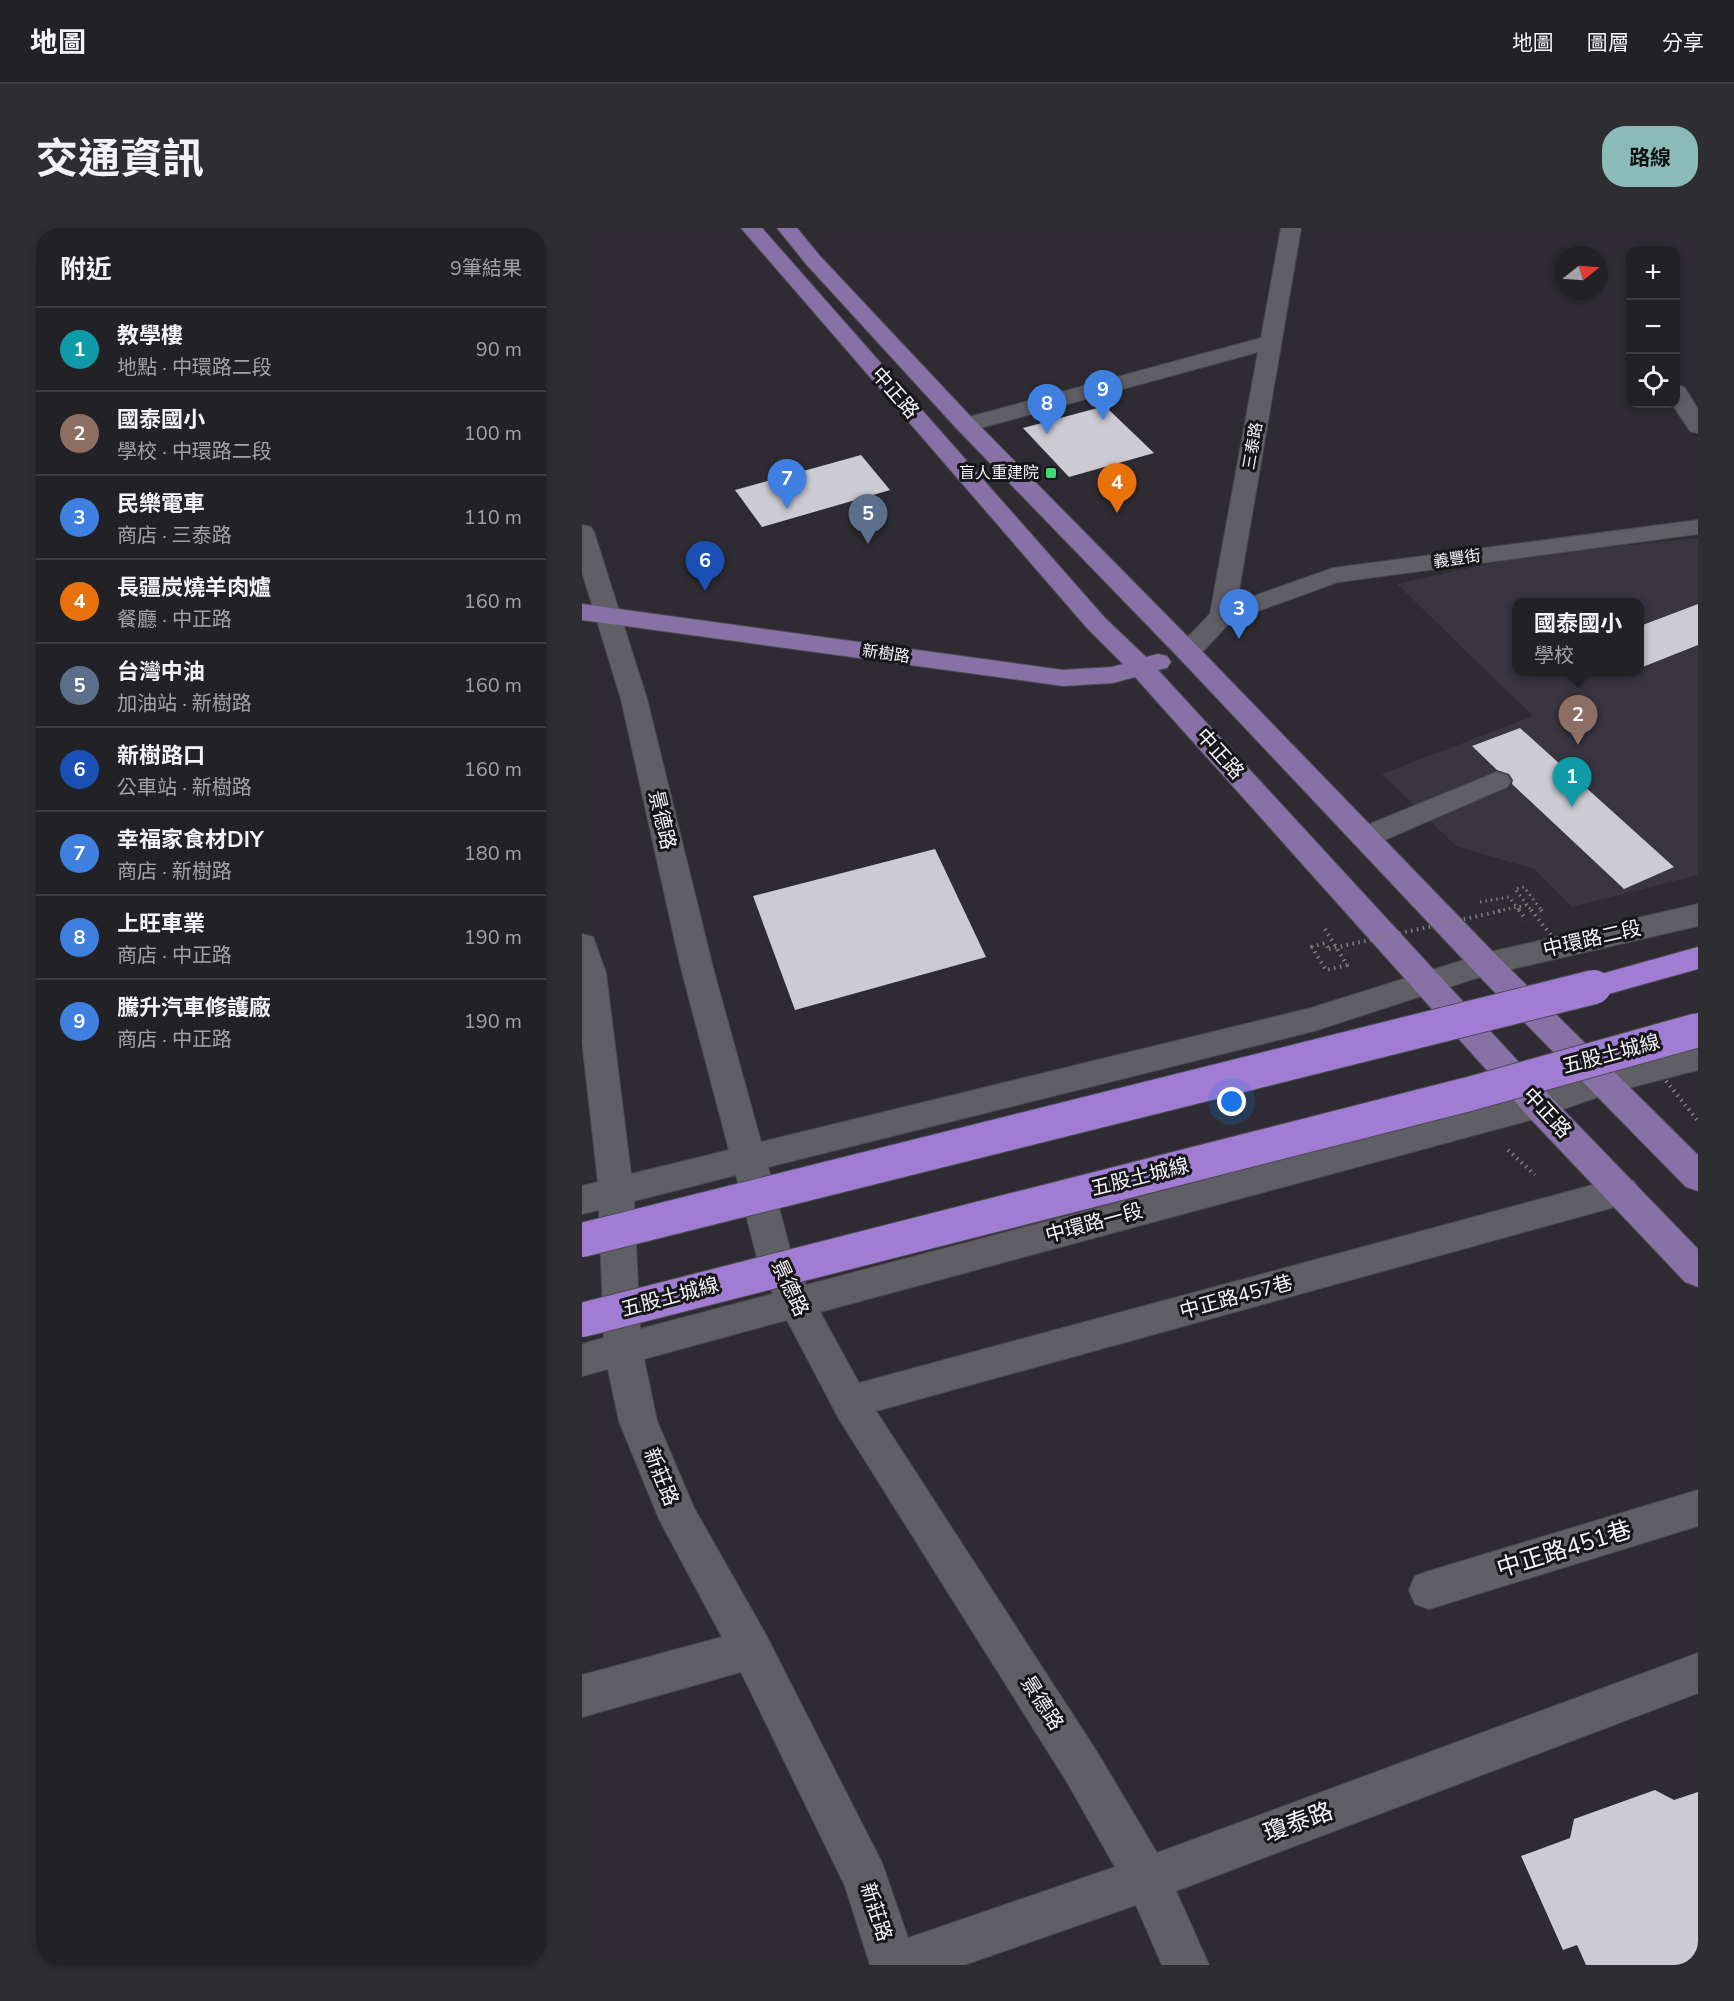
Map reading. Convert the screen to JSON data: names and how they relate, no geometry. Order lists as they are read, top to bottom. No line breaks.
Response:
{"streets":{"highway":["五股土城線"],"main road":["中正路","新樹路"],"street":["三泰路","義豐街","景德路","中環路二段","中環路一段","中正路457巷","新莊路","中正路451巷","瓊泰路"]},"crossings":[["中正路","新樹路"],["中正路","中環路二段"],["中正路","中環路一段"],["中正路","中正路457巷"],["三泰路","義豐街"],["新樹路","景德路"],["景德路","中環路一段"],["景德路","中正路457巷"],["景德路","瓊泰路"],["中環路一段","新莊路"],["新莊路","瓊泰路"]],"places":{"transit":["盲人重建院"]},"north":"right","page":{"header":"地圖","nav":["地圖","圖層","分享"],"title":"交通資訊","buttons":"路線","heading":["附近","9筆結果"],"map_buttons":["+","−"],"list":[{"mark":"1","name":"教學樓","note":"地點 · 中環路二段","value":"90 m"},{"mark":"2","name":"國泰國小","note":"學校 · 中環路二段","value":"100 m"},{"mark":"3","name":"民樂電車","note":"商店 · 三泰路","value":"110 m"},{"mark":"4","name":"長疆炭燒羊肉爐","note":"餐廳 · 中正路","value":"160 m"},{"mark":"5","name":"台灣中油","note":"加油站 · 新樹路","value":"160 m"},{"mark":"6","name":"新樹路口","note":"公車站 · 新樹路","value":"160 m"},{"mark":"7","name":"幸福家食材DIY","note":"商店 · 新樹路","value":"180 m"},{"mark":"8","name":"上旺車業","note":"商店 · 中正路","value":"190 m"},{"mark":"9","name":"騰升汽車修護廠","note":"商店 · 中正路","value":"190 m"}],"pins":["9","8","7","4","5","6","3","2","1"],"popup":["國泰國小","學校"]}}
